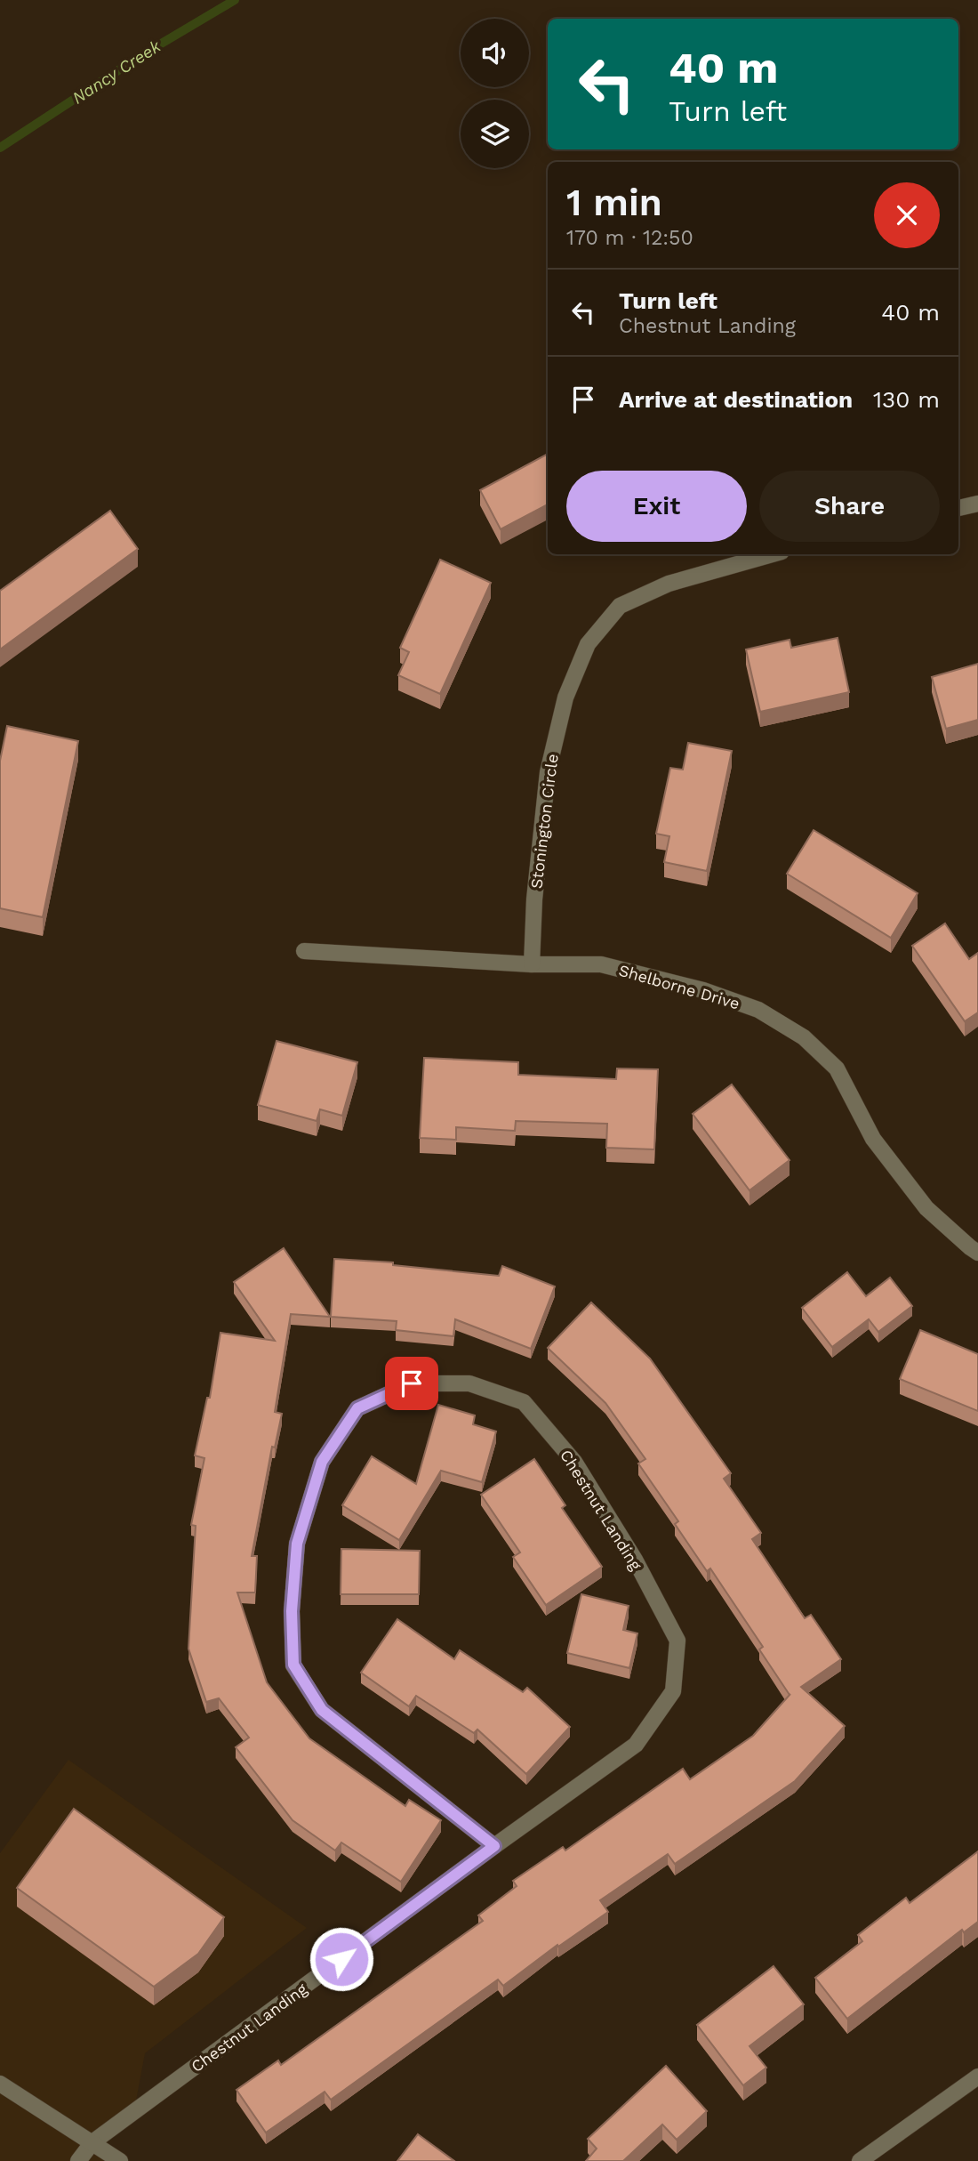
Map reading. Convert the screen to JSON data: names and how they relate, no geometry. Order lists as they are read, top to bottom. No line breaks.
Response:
{"streets":{"street":["Stonington Circle","Shelborne Drive","Chestnut Landing"]},"crossings":[["Stonington Circle","Shelborne Drive"]],"water":["Nancy Creek"],"page":{"turn":["40 m","Turn left"],"heading":["1 min","170 m · 12:50"],"list":[{"name":"Turn left","note":"Chestnut Landing","value":"40 m"},{"name":"Arrive at destination","value":"130 m"}],"buttons":["Exit","Share"]}}
